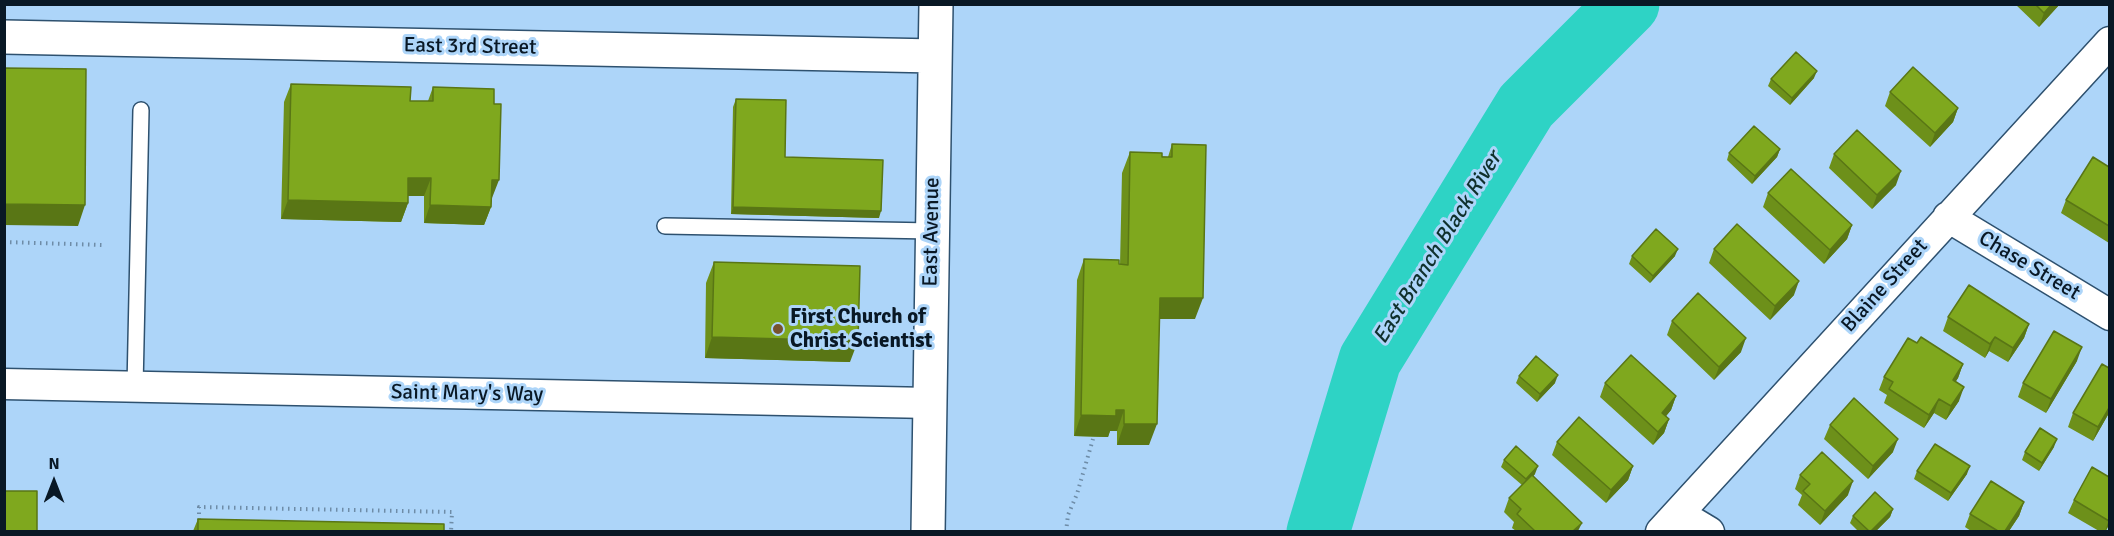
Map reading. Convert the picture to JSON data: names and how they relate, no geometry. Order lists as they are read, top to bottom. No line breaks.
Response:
{"streets":{"main road":["East 3rd Street","East Avenue"],"street":["Chase Street","Blaine Street","Saint Mary's Way"]},"crossings":[["East 3rd Street","East Avenue"],["East Avenue","Saint Mary's Way"],["Chase Street","Blaine Street"]],"water":["East Branch Black River"],"places":["First Church of Christ Scientist"],"north":"top"}
